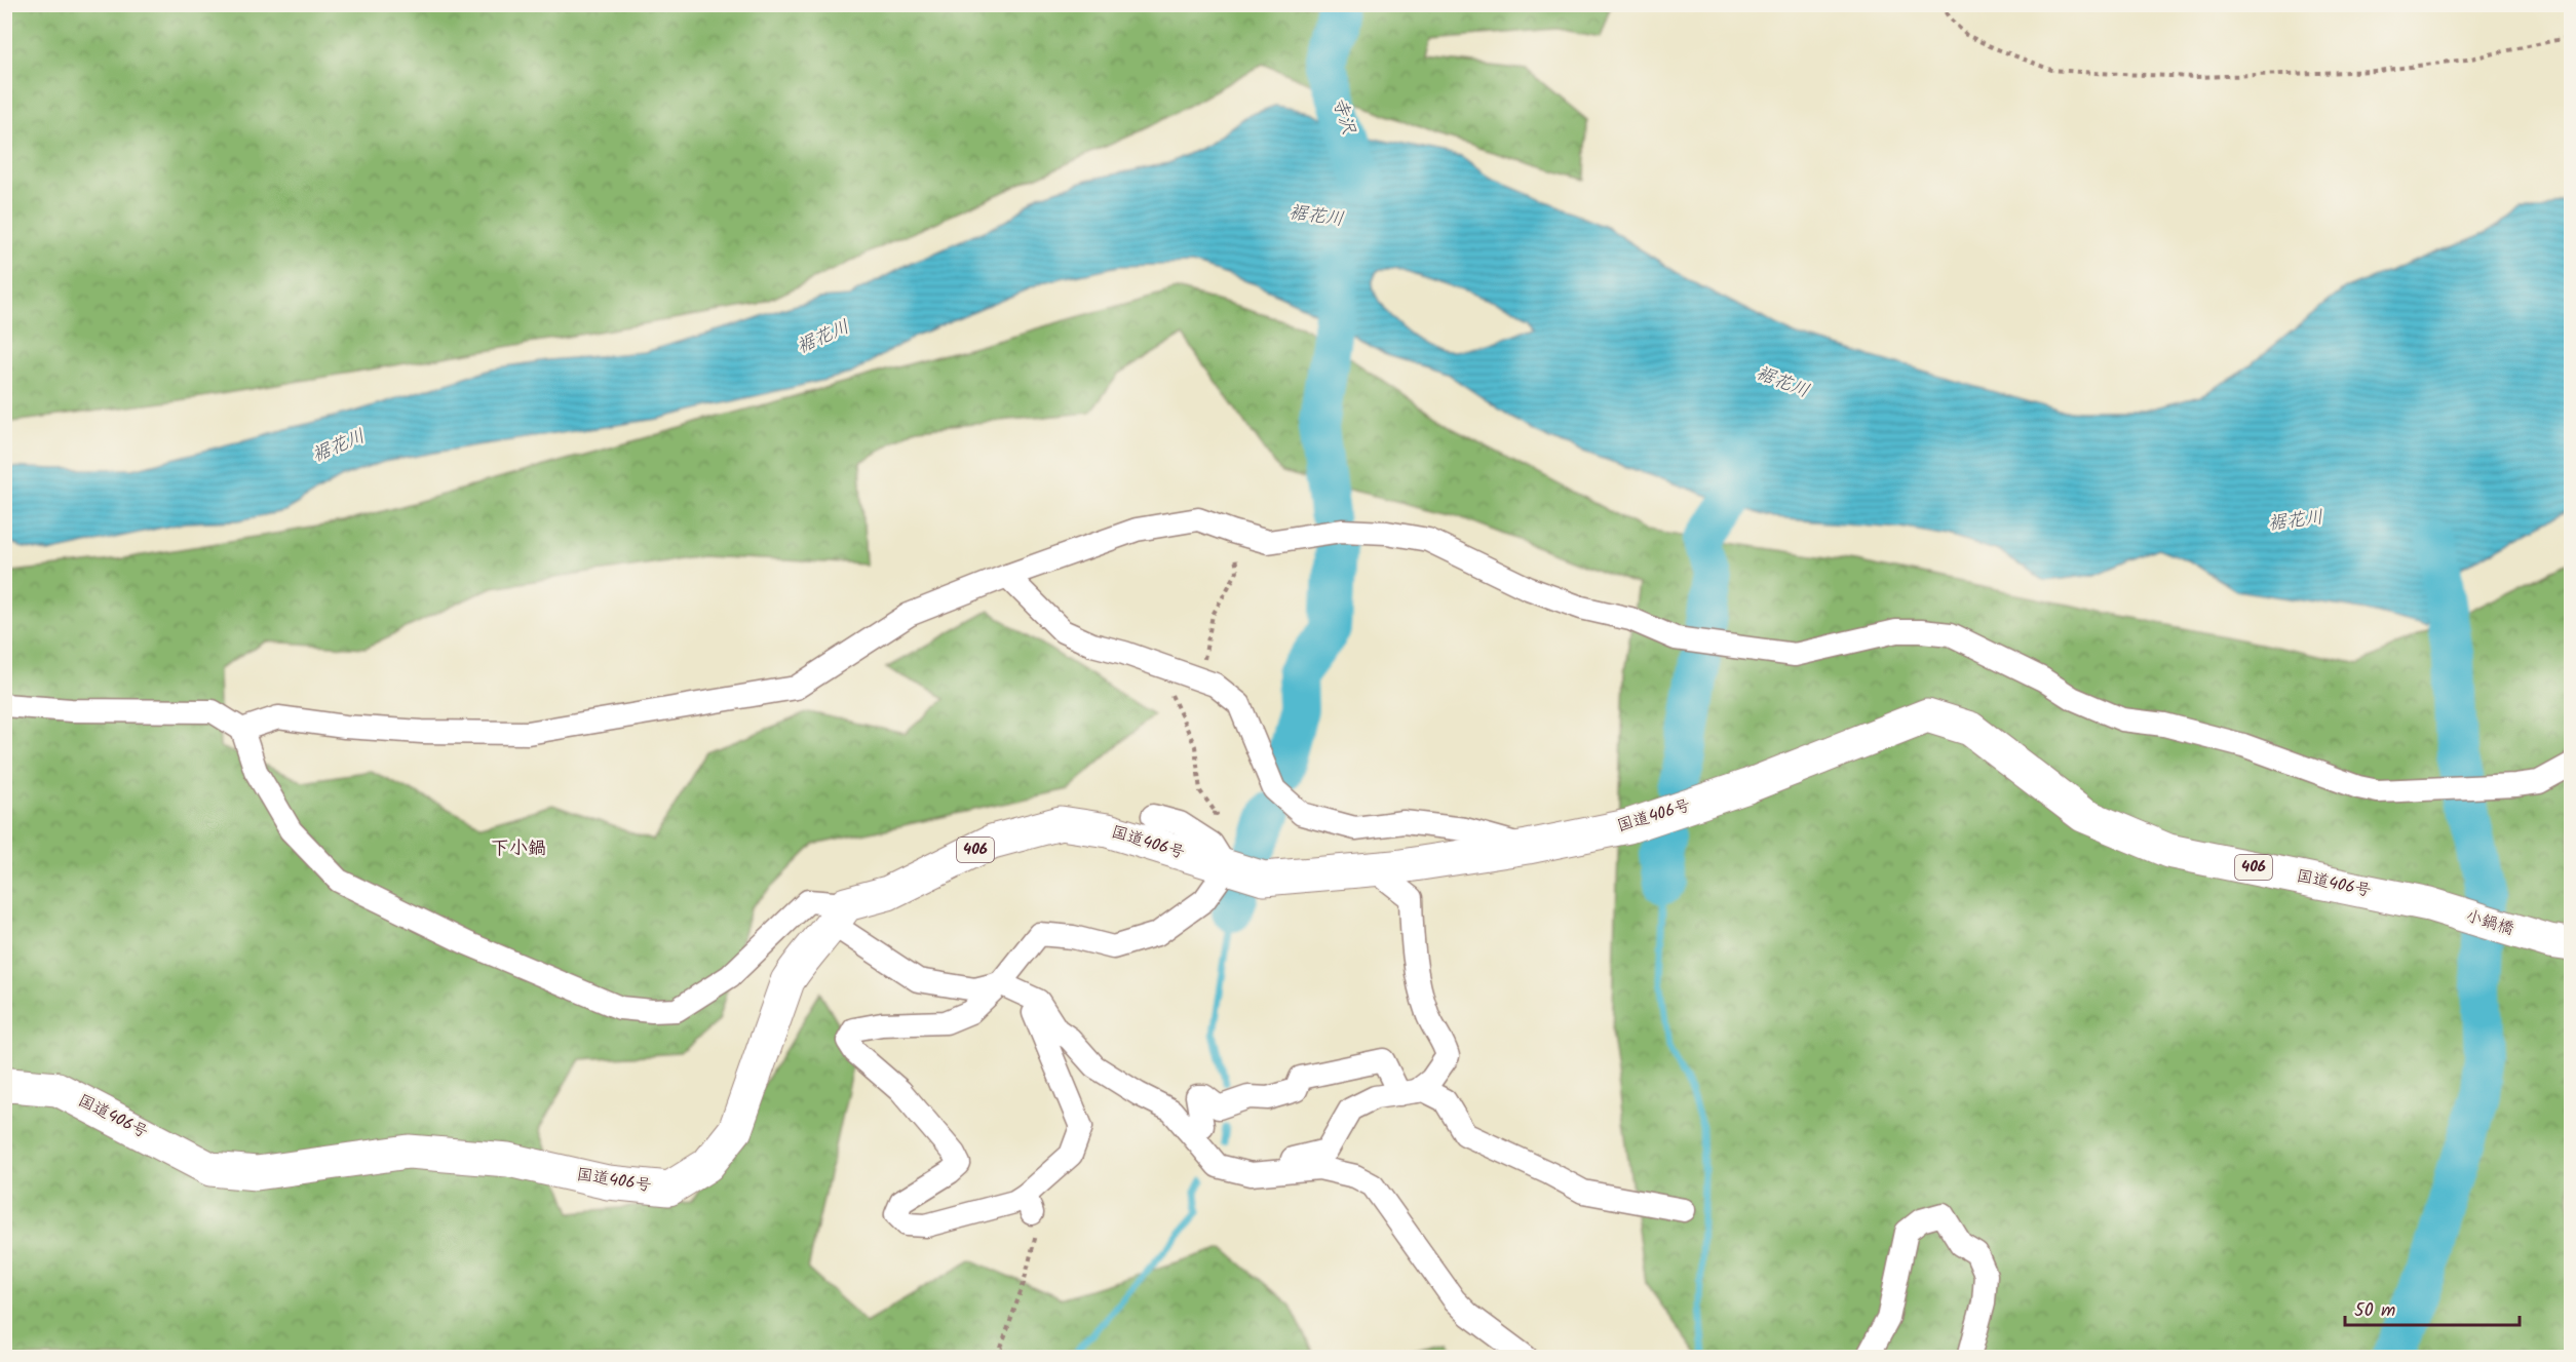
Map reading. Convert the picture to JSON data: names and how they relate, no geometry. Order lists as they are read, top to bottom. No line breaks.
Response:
{"streets":{"highway":["国道406号","406","小鍋橋"]},"crossings":[["国道406号","小鍋橋"]],"districts":["下小鍋"],"water":["寺沢","裾花川"],"scale_bar":"50 m"}
